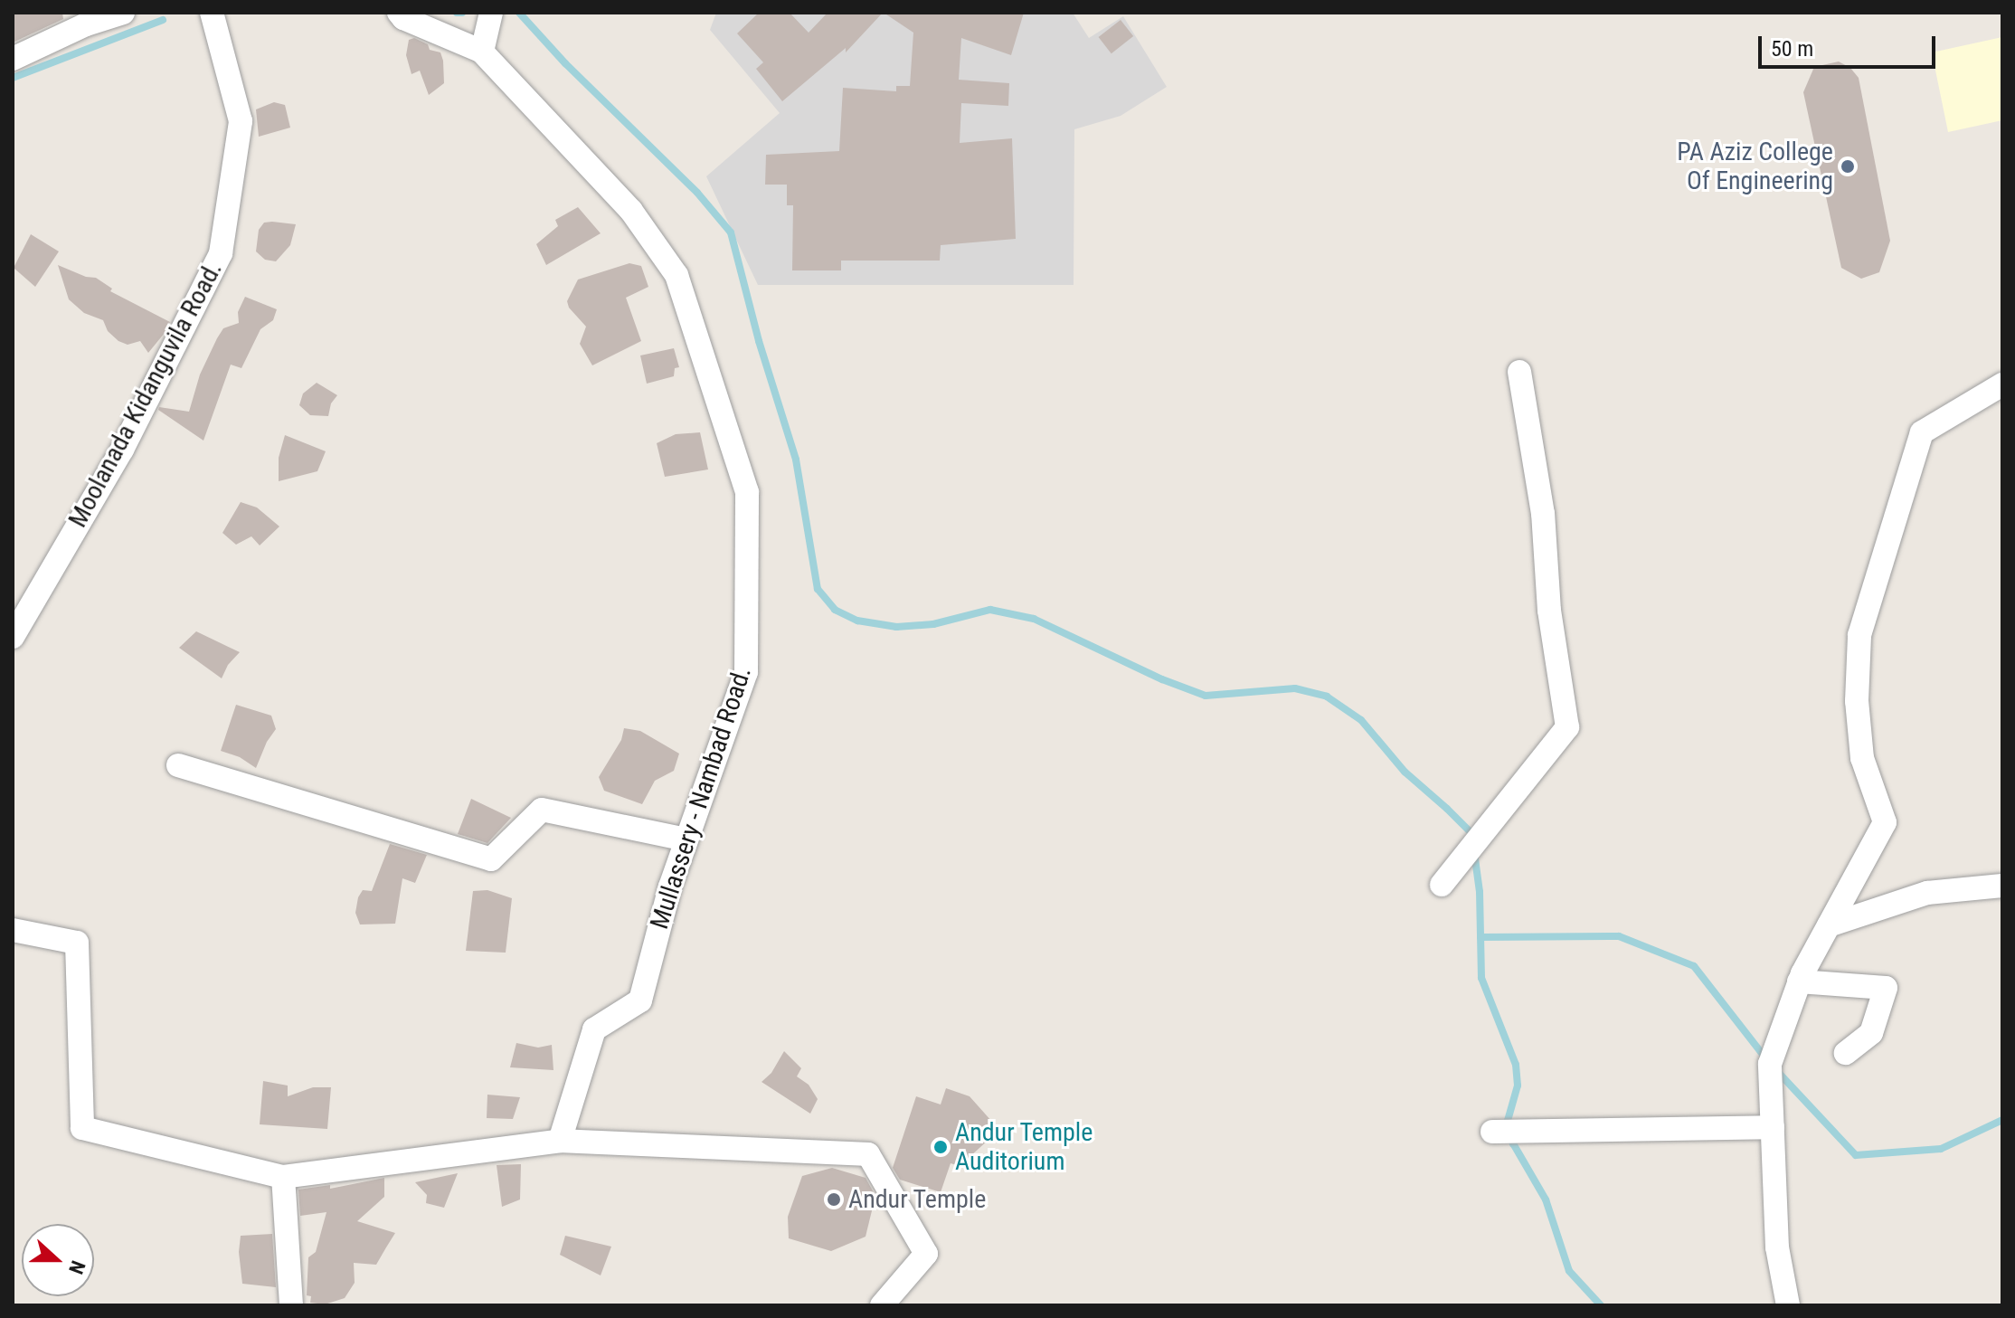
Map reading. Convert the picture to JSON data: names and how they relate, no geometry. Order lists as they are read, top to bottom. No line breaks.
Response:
{"streets":{"street":["Moolanada Kidanguvila Road.","Mullassery - Nambad Road."]},"places":["PA Aziz College Of Engineering","Andur Temple Auditorium","Andur Temple"],"scale_bar":"50 m","north":"right"}
